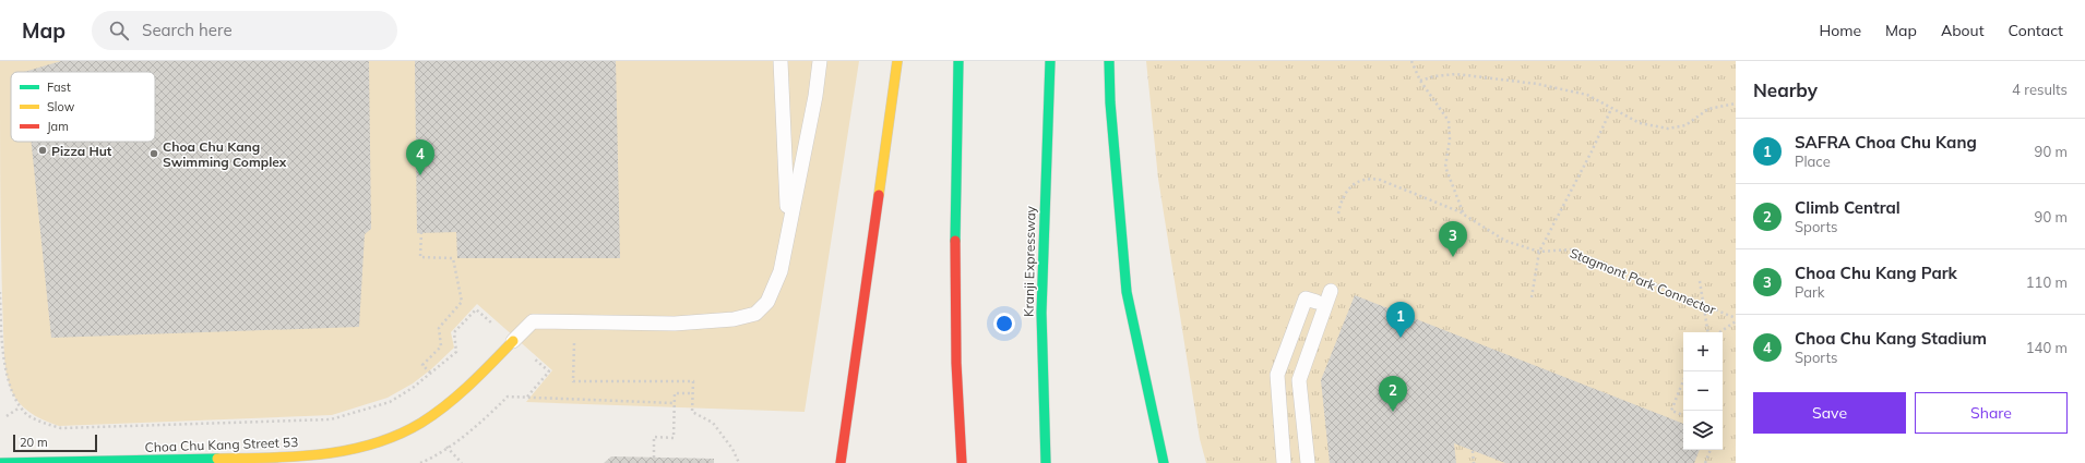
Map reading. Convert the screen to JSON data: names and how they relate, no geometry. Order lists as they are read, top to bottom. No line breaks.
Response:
{"streets":{"main road":["Kranji Expressway","Choa Chu Kang Street 53"],"path":["Stagmont Park Connector"]},"places":["Pizza Hut","Choa Chu Kang Swimming Complex"],"legend":["Fast","Slow","Jam"],"scale_bar":"20 m","page":{"header":"Map","search":"Search here","nav":["Home","Map","About","Contact"],"heading":["Nearby","4 results"],"list":[{"mark":"1","name":"SAFRA Choa Chu Kang","note":"Place","value":"90 m"},{"mark":"2","name":"Climb Central","note":"Sports","value":"90 m"},{"mark":"3","name":"Choa Chu Kang Park","note":"Park","value":"110 m"},{"mark":"4","name":"Choa Chu Kang Stadium","note":"Sports","value":"140 m"}],"pins":["4","3","1","2"],"map_buttons":["+","−"],"buttons":["Save","Share"],"scale":"20 m"}}
